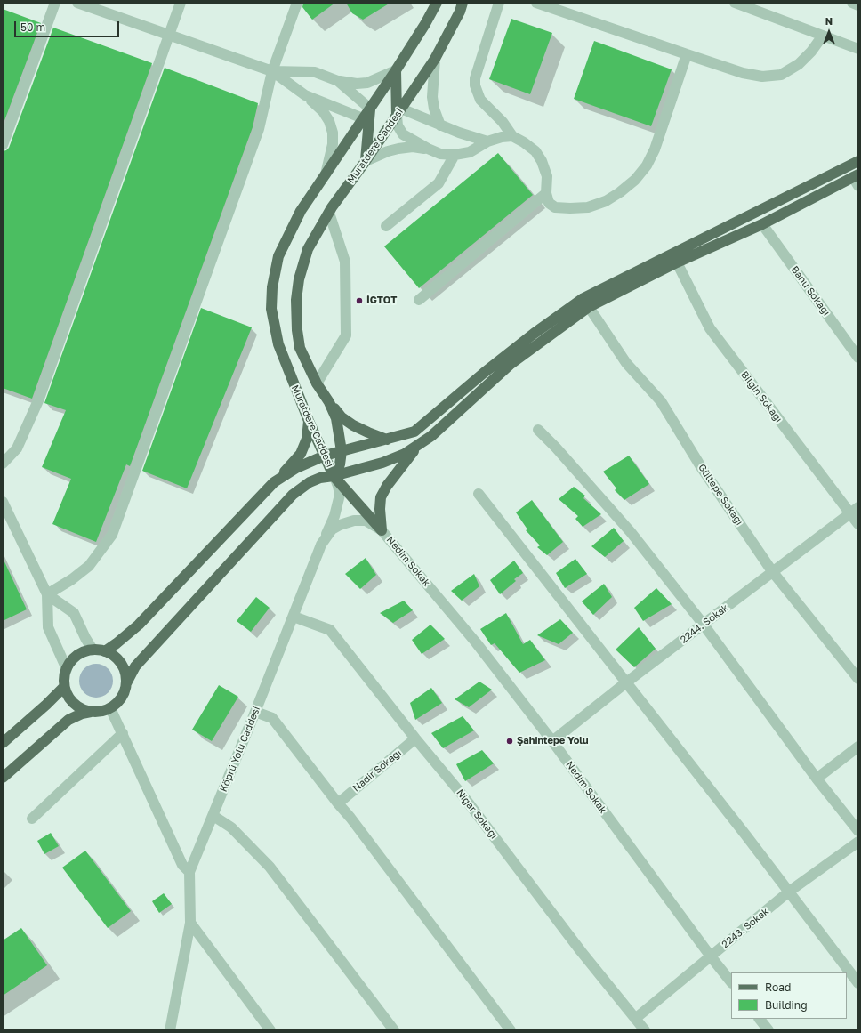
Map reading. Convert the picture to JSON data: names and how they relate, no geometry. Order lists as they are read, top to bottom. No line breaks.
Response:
{"streets":{"main road":["Muratdere Caddesi"],"street":["Banu Sokağı","Bilgin Sokağı","Gültepe Sokağı","Nedim Sokak","2244. Sokak","Köprü Yolu Caddesi","Nadir Sokağı","Nigar Sokağı","2243. Sokak"]},"crossings":[["Bilgin Sokağı","2244. Sokak"],["Gültepe Sokağı","2244. Sokak"],["Nedim Sokak","2244. Sokak"],["Nedim Sokak","Köprü Yolu Caddesi"],["Nedim Sokak","2243. Sokak"],["Köprü Yolu Caddesi","Nigar Sokağı"],["Nadir Sokağı","Nigar Sokağı"],["Nigar Sokağı","2243. Sokak"]],"places":["İGTOT","Şahintepe Yolu"],"legend":["Road","Building"],"scale_bar":"50 m","north":"top"}
